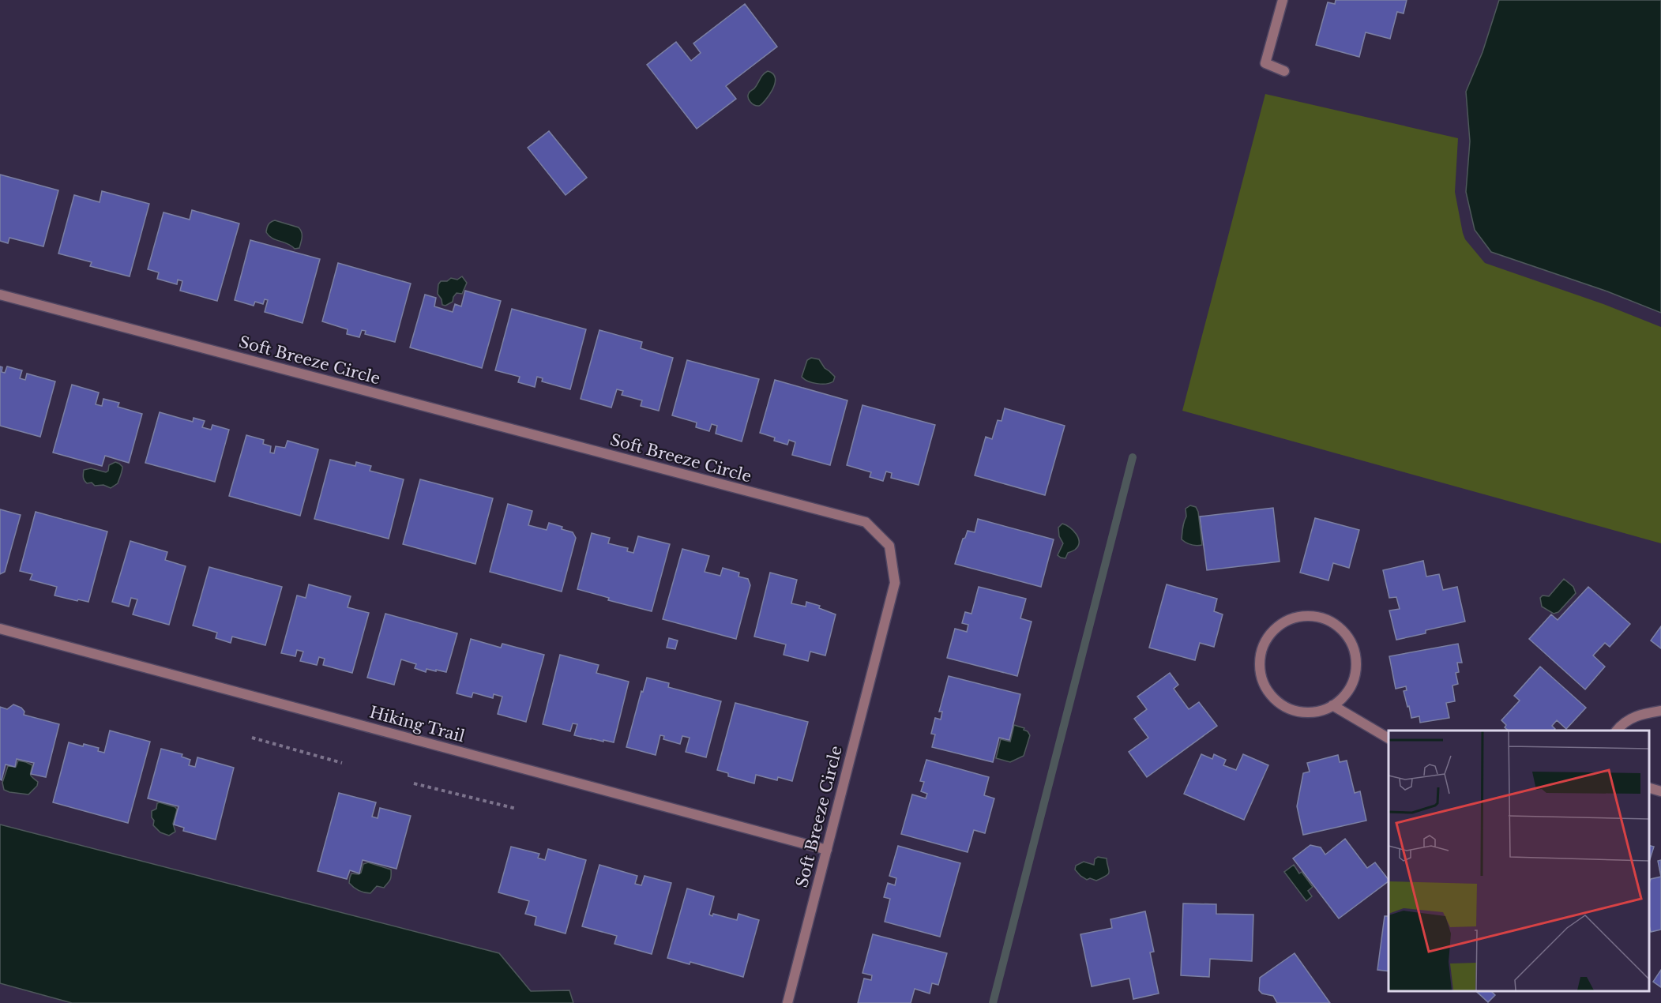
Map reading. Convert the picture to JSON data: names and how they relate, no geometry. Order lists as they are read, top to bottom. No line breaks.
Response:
{"streets":{"street":["Soft Breeze Circle","Hiking Trail"]},"crossings":[["Soft Breeze Circle","Hiking Trail"]]}
